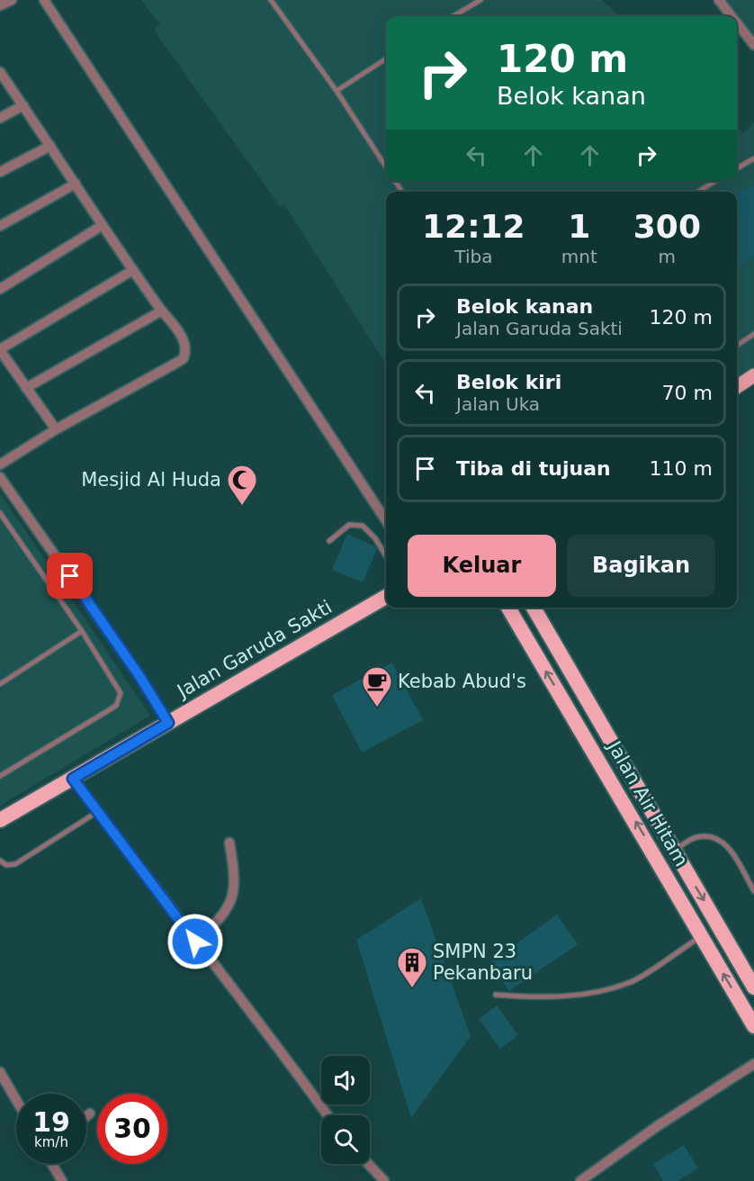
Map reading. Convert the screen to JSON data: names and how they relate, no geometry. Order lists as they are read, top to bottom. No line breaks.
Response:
{"streets":{"highway":["Jalan Garuda Sakti","Jalan Air Hitam"]},"places":{"mosque":["Mesjid Al Huda"],"cafe":["Kebab Abud's"],"building":["SMPN 23 Pekanbaru"]},"page":{"turn":["120 m","Belok kanan"],"eta":["12:12","Tiba","1","mnt","300","m"],"list":[{"name":"Belok kanan","note":"Jalan Garuda Sakti","value":"120 m"},{"name":"Belok kiri","note":"Jalan Uka","value":"70 m"},{"name":"Tiba di tujuan","value":"110 m"}],"buttons":["Keluar","Bagikan"],"speed":"19 km/h","limit":"30"}}
